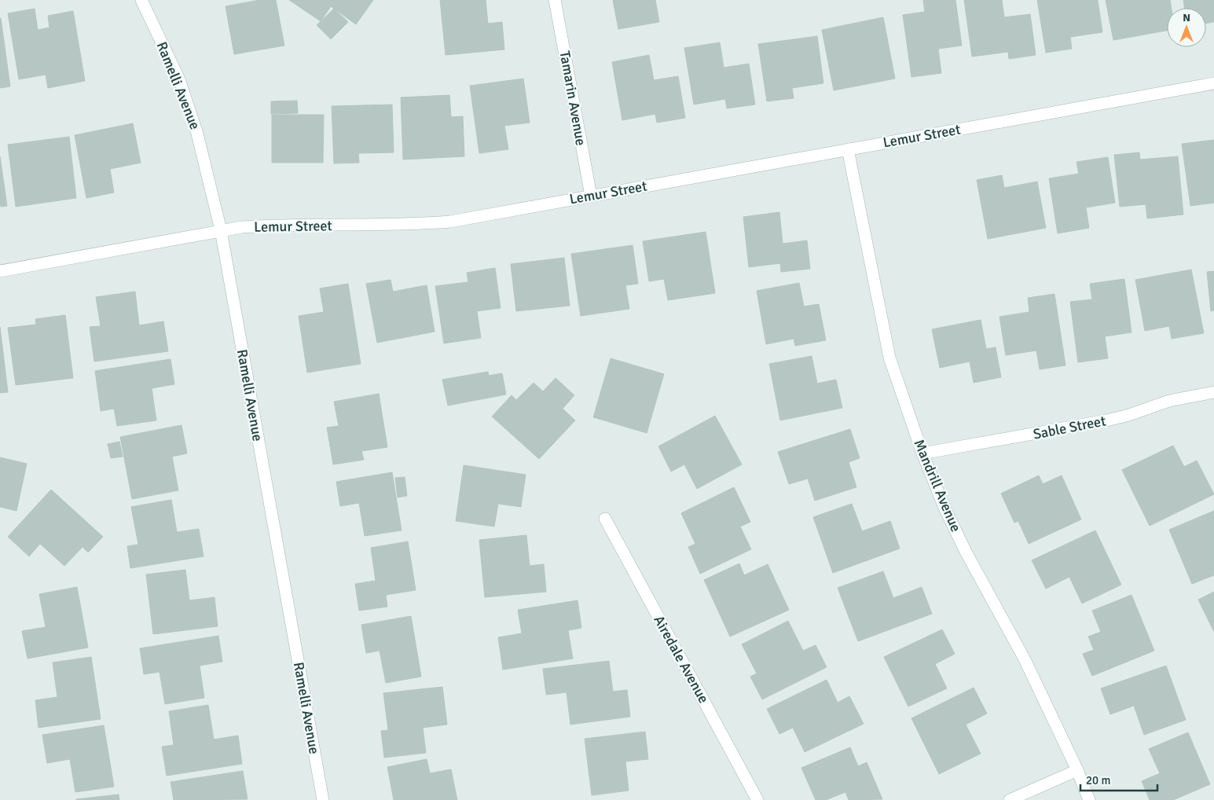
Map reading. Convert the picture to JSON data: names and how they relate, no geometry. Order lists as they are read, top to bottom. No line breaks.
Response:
{"streets":{"street":["Ramelli Avenue","Tamarin Avenue","Lemur Street","Sable Street","Mandrill Avenue","Airedale Avenue"]},"crossings":[["Ramelli Avenue","Lemur Street"],["Tamarin Avenue","Lemur Street"],["Lemur Street","Mandrill Avenue"],["Sable Street","Mandrill Avenue"]],"scale_bar":"20 m","north":"top"}
